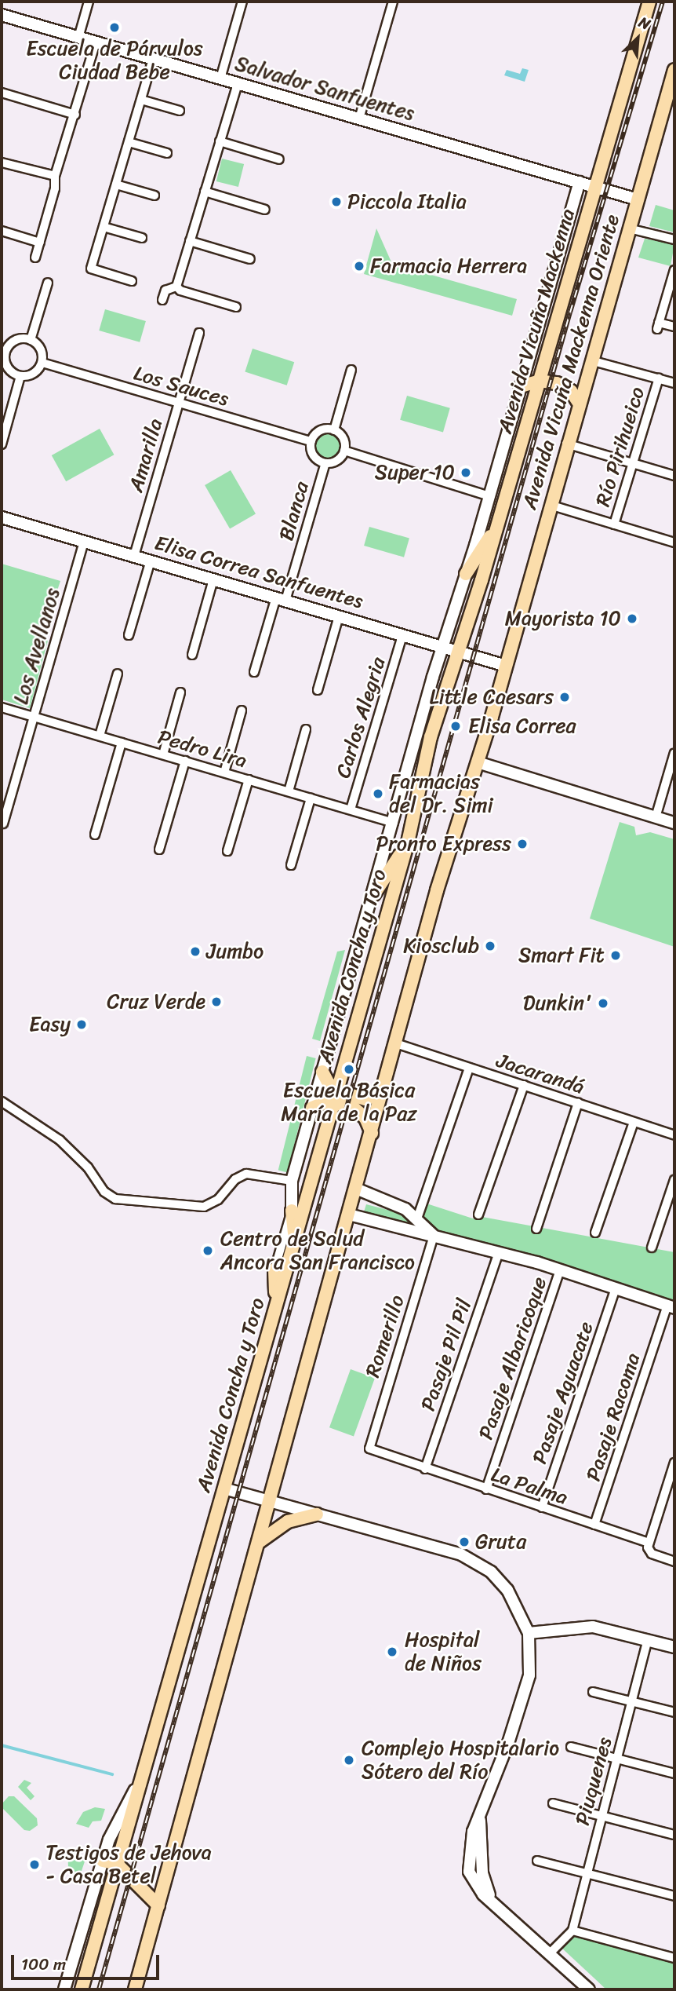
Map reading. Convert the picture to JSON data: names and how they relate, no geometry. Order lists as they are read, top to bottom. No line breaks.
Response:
{"streets":{"main road":["Avenida Vicuña Mackenna","Avenida Vicuña Mackenna Oriente","Avenida Concha y Toro"],"street":["Salvador Sanfuentes","Los Sauces","Río Pirihueico","Amarilla","Blanca","Elisa Correa Sanfuentes","Los Avellanos","Carlos Alegria","Pedro Lira","Jacarandá","Romerillo","Pasaje Pil Pil","Pasaje Albaricoque","Pasaje Aguacate","Pasaje Racoma","La Palma","Piuquenes"]},"crossings":[["Salvador Sanfuentes","Avenida Vicuña Mackenna"],["Salvador Sanfuentes","Avenida Vicuña Mackenna Oriente"],["Avenida Vicuña Mackenna","Elisa Correa Sanfuentes"],["Avenida Vicuña Mackenna","Avenida Concha y Toro"],["Avenida Vicuña Mackenna Oriente","Elisa Correa Sanfuentes"],["Los Sauces","Amarilla"],["Los Sauces","Blanca"],["Amarilla","Elisa Correa Sanfuentes"],["Blanca","Elisa Correa Sanfuentes"],["Elisa Correa Sanfuentes","Los Avellanos"],["Elisa Correa Sanfuentes","Carlos Alegria"],["Elisa Correa Sanfuentes","Avenida Concha y Toro"],["Los Avellanos","Pedro Lira"],["Carlos Alegria","Pedro Lira"],["Romerillo","La Palma"],["Pasaje Pil Pil","La Palma"],["Pasaje Albaricoque","La Palma"],["Pasaje Aguacate","La Palma"],["Pasaje Racoma","La Palma"]],"places":["Escuela de Párvulos Ciudad Bebe","Piccola Italia","Farmacia Herrera","Super 10","Mayorista 10","Little Caesars","Elisa Correa","Farmacias del Dr. Simi","Pronto Express","Kiosclub","Jumbo","Smart Fit","Cruz Verde","Dunkin'","Easy","Escuela Básica María de la Paz","Centro de Salud Ancora San Francisco","Gruta","Hospital de Niños","Complejo Hospitalario Sótero del Río","Testigos de Jehova - Casa Betel"],"scale_bar":"100 m","north":"top right"}
